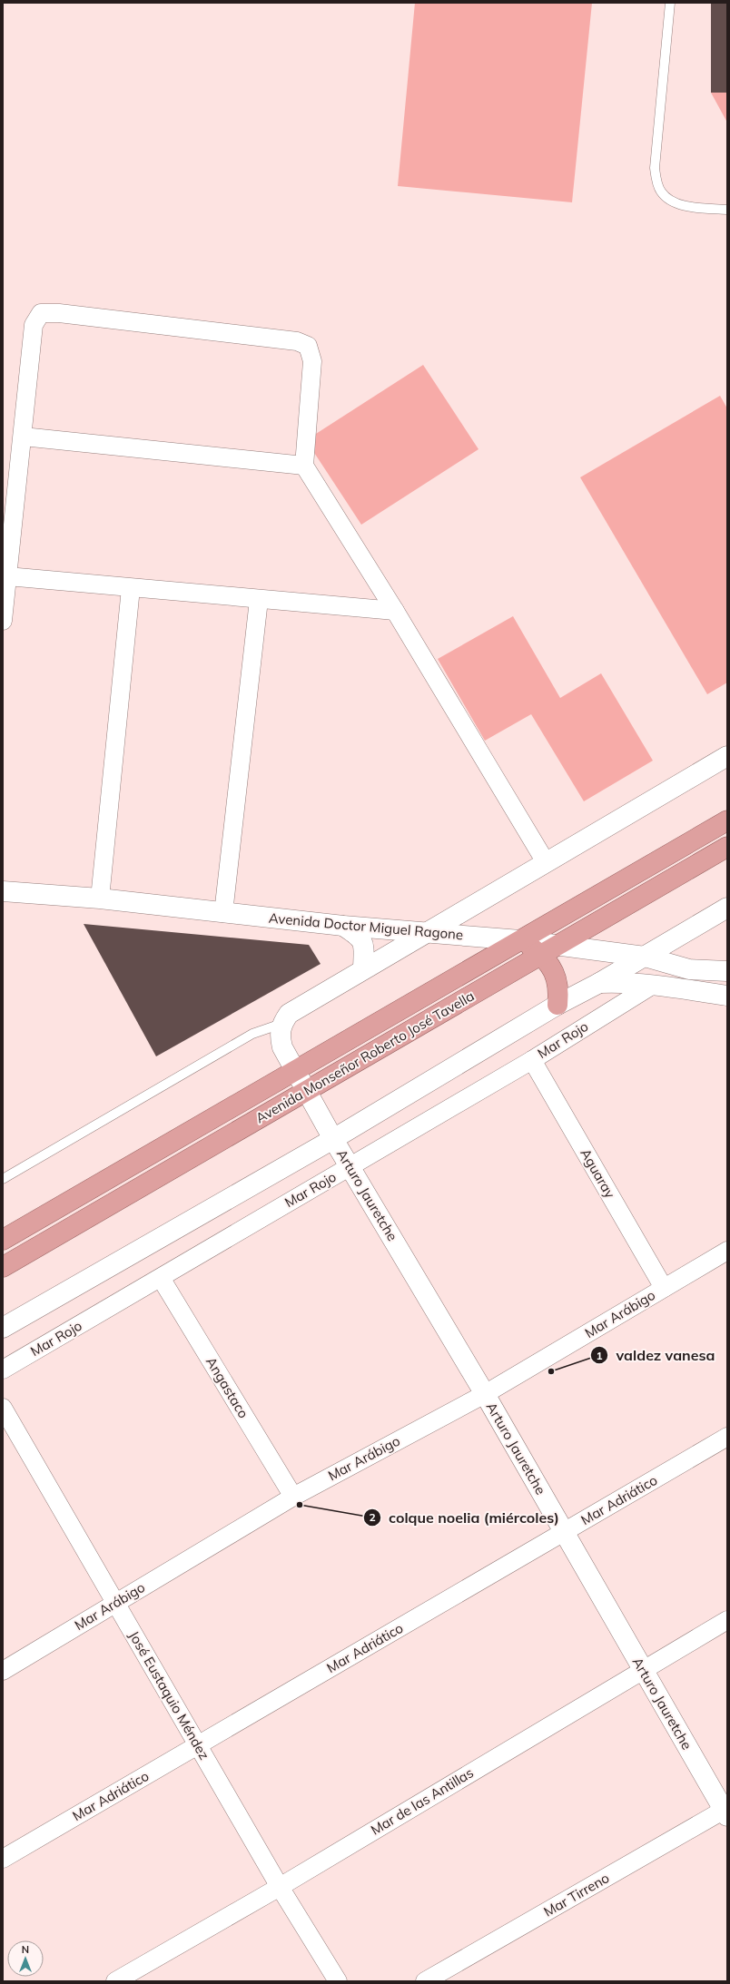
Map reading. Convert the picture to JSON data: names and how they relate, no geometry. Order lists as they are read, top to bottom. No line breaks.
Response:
{"streets":{"highway":["Avenida Monseñor Roberto José Tavella"],"main road":["Avenida Doctor Miguel Ragone","Arturo Jauretche"],"street":["Mar Rojo","Aguaray","Mar Arábigo","Angastaco","Mar Adriático","José Eustaquio Méndez","Mar de las Antillas","Mar Tirreno"]},"crossings":[["Avenida Doctor Miguel Ragone","Avenida Monseñor Roberto José Tavella"],["Mar Rojo","Aguaray"],["Mar Rojo","Arturo Jauretche"],["Mar Rojo","Angastaco"],["Avenida Monseñor Roberto José Tavella","Arturo Jauretche"],["Aguaray","Mar Arábigo"],["Arturo Jauretche","Mar Arábigo"],["Arturo Jauretche","Mar Adriático"],["Arturo Jauretche","Mar de las Antillas"],["Arturo Jauretche","Mar Tirreno"],["Mar Arábigo","Angastaco"],["Mar Arábigo","José Eustaquio Méndez"],["Mar Adriático","José Eustaquio Méndez"],["José Eustaquio Méndez","Mar de las Antillas"]],"places":["valdez vanesa","colque noelia (miércoles)"],"north":"top"}
